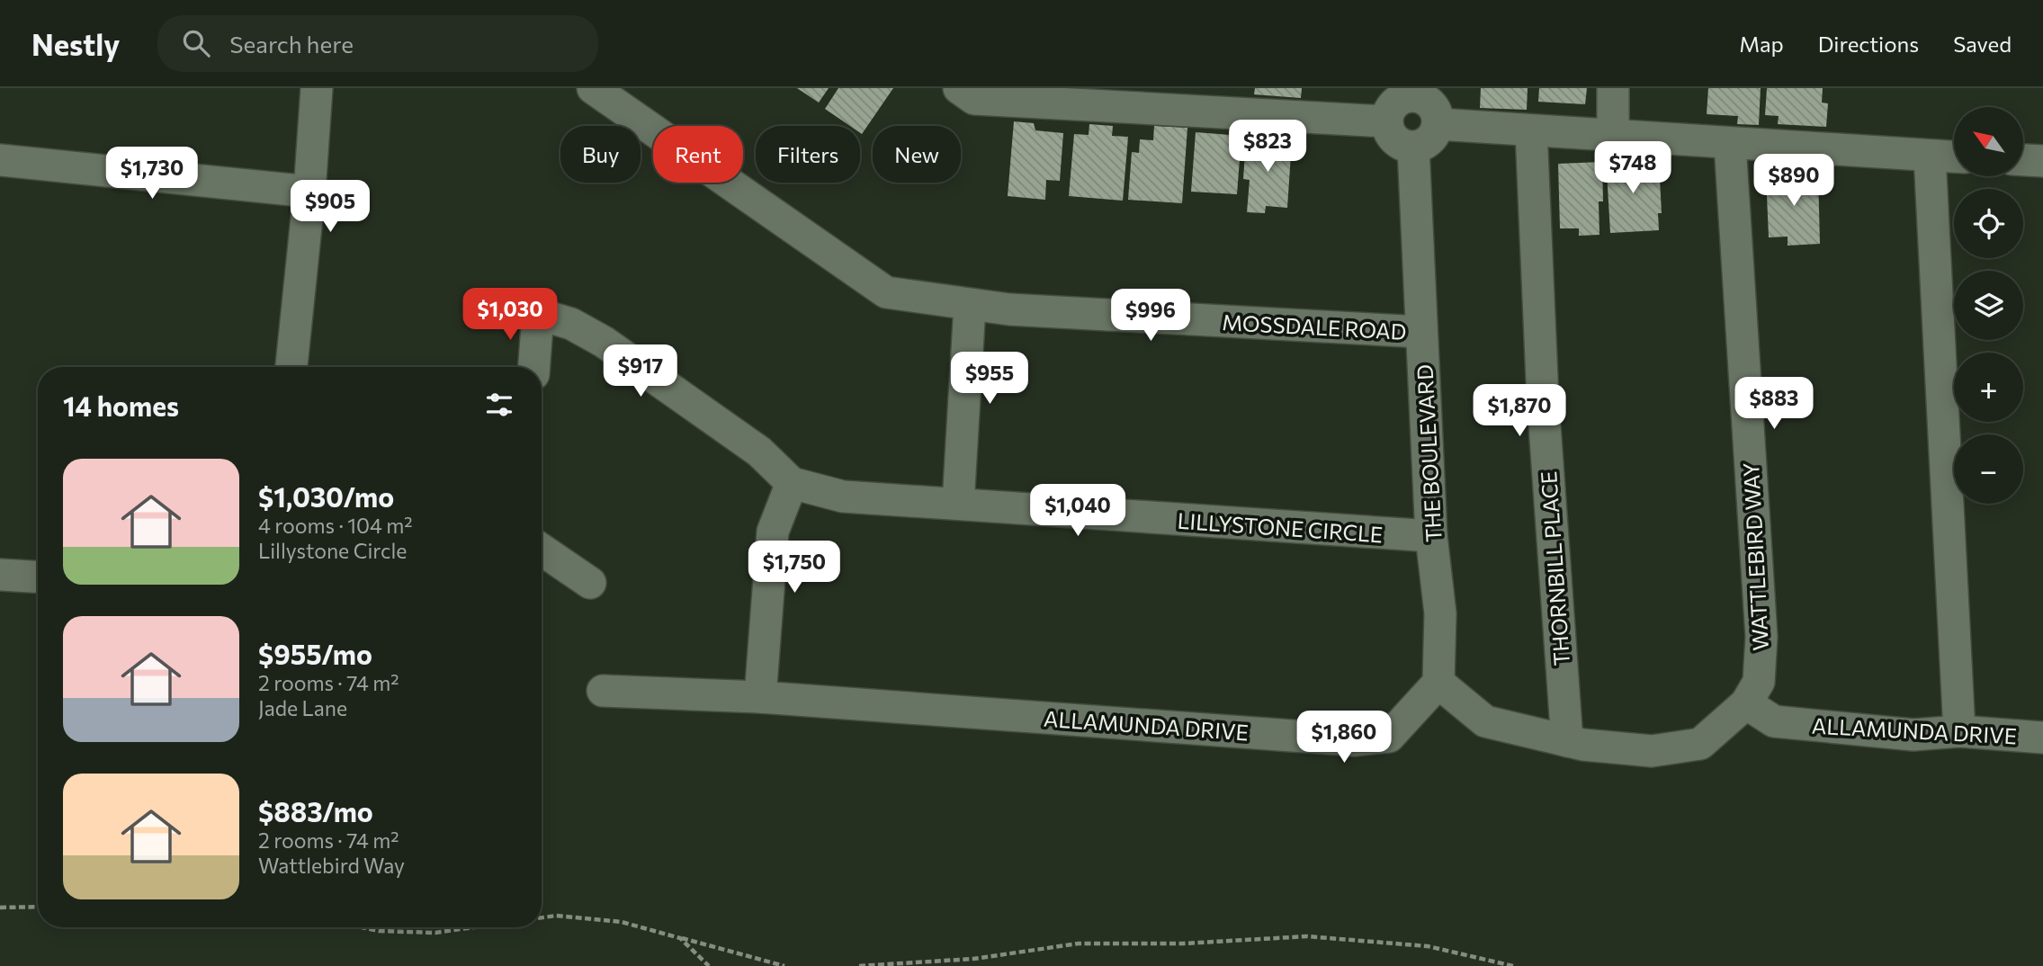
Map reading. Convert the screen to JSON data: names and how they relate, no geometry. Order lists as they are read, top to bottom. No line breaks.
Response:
{"streets":{"street":["MOSSDALE ROAD","THE BOULEVARD","LILLYSTONE CIRCLE","WATTLEBIRD WAY","THORNBILL PLACE","ALLAMUNDA DRIVE"]},"crossings":[["MOSSDALE ROAD","THE BOULEVARD"],["THE BOULEVARD","LILLYSTONE CIRCLE"],["THE BOULEVARD","ALLAMUNDA DRIVE"],["WATTLEBIRD WAY","ALLAMUNDA DRIVE"]],"north":"top left","page":{"header":"Nestly","search":"Search here","nav":["Map","Directions","Saved"],"map_buttons":["+","−"],"price":["$823","$748","$1,730","$890","$905","$1,030","$996","$917","$955","$883","$1,870","$1,040","$1,750","$1,860"],"chip":["Buy","Rent","Filters","New"],"heading":"14 homes","list":[{"name":"$1,030/mo","note":"4 rooms · 104 m² · Lillystone Circle"},{"name":"$955/mo","note":"2 rooms · 74 m² · Jade Lane"},{"name":"$883/mo","note":"2 rooms · 74 m² · Wattlebird Way"}]}}
